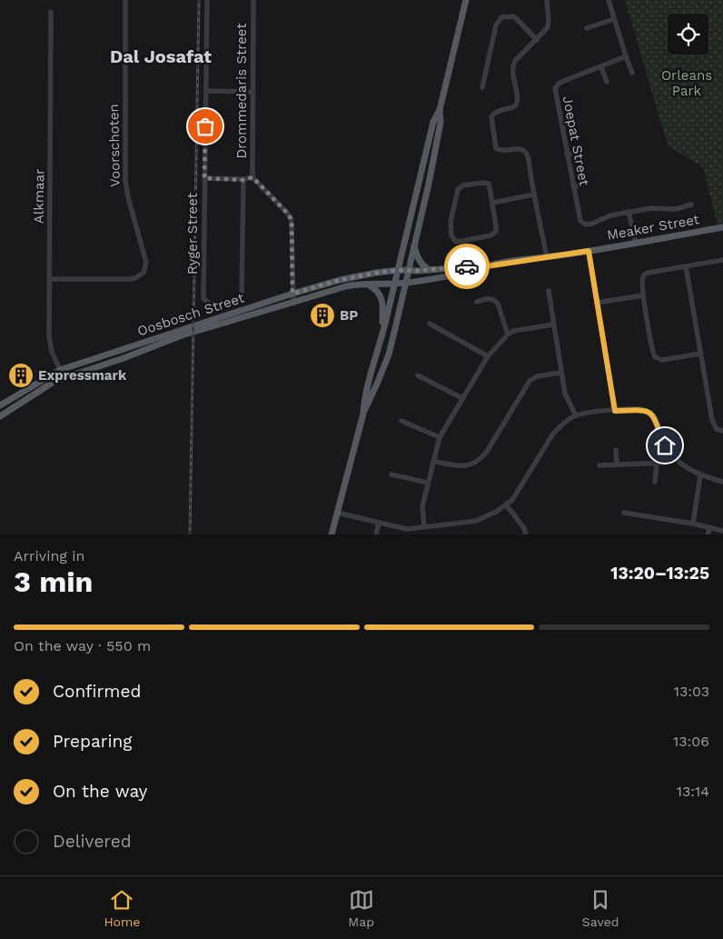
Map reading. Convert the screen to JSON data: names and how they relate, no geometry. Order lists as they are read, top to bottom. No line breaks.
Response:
{"streets":{"main road":["Meaker Street","Oosbosch Street"],"street":["Drommedaris Street","Joepat Street","Voorschoten","Alkmaar","Ryger Street"]},"crossings":[["Drommedaris Street","Oosbosch Street"],["Voorschoten","Alkmaar"],["Alkmaar","Oosbosch Street"],["Meaker Street","Oosbosch Street"]],"districts":["Dal Josafat"],"parks":["Orleans Park"],"places":{"building":["BP","Expressmark"]},"page":{"heading":["3 min","Arriving in","13:20–13:25"],"bar":"On the way · 550 m","list":[["Confirmed","13:03"],["Preparing","13:06"],["On the way","13:14"],"Delivered"],"tabs":["Home","Map","Saved"]}}
